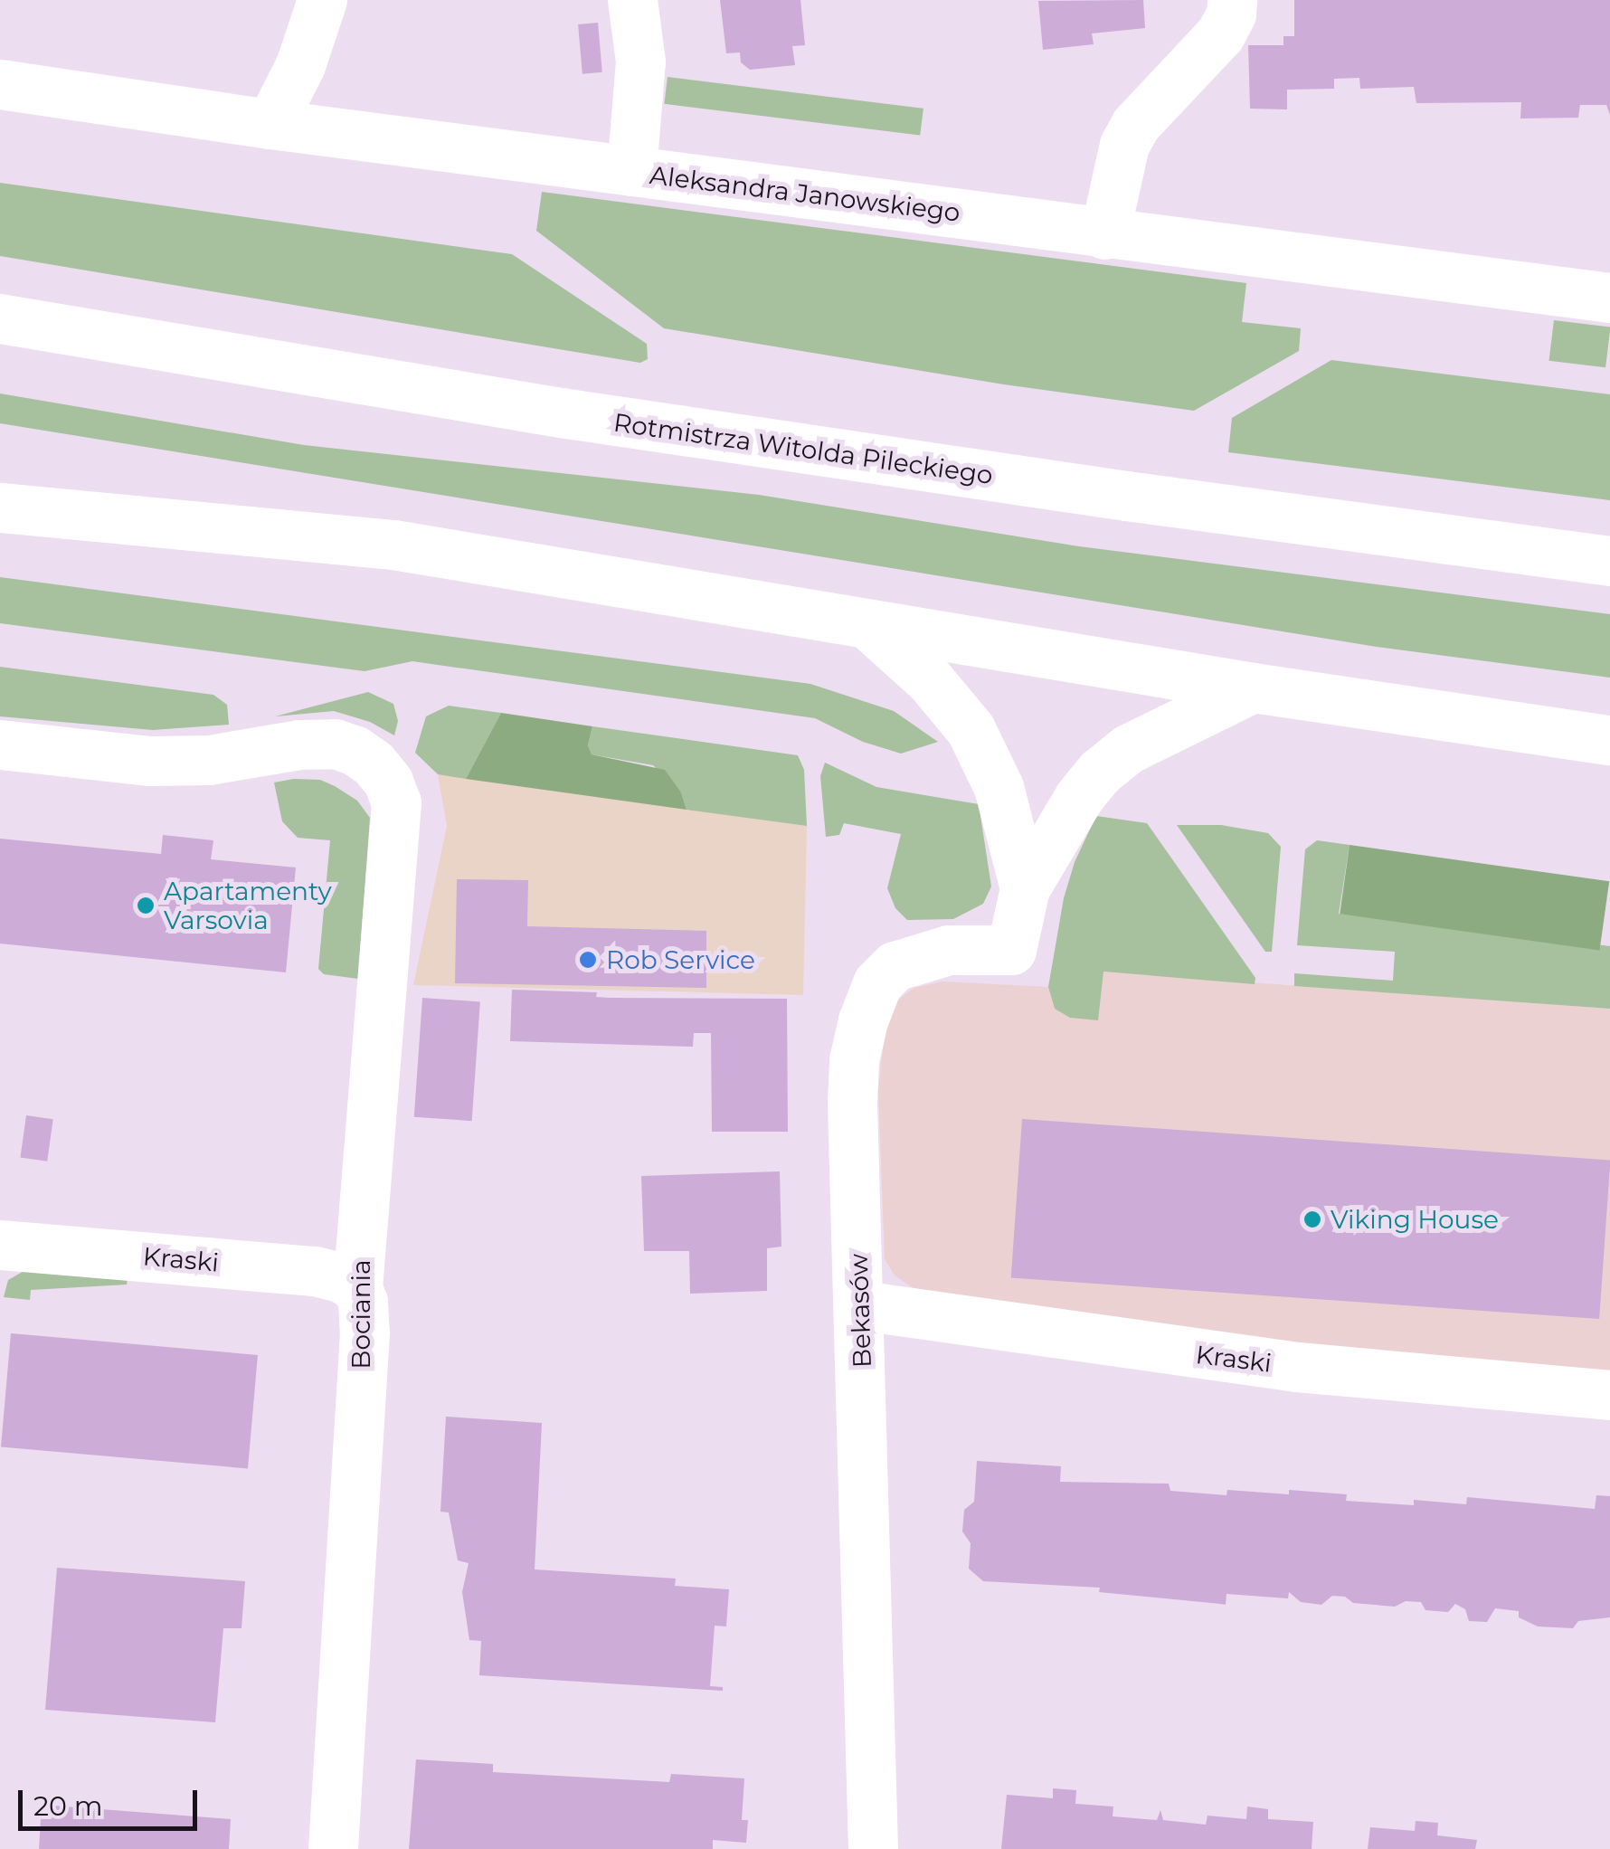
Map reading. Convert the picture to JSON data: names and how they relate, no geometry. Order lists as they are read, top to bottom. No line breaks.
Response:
{"streets":{"street":["Aleksandra Janowskiego","Rotmistrza Witolda Pileckiego","Kraski","Bekasów","Bociania"]},"crossings":[["Kraski","Bekasów"],["Kraski","Bociania"]],"places":["Apartamenty Varsovia","Rob Service","Viking House"],"scale_bar":"20 m"}
